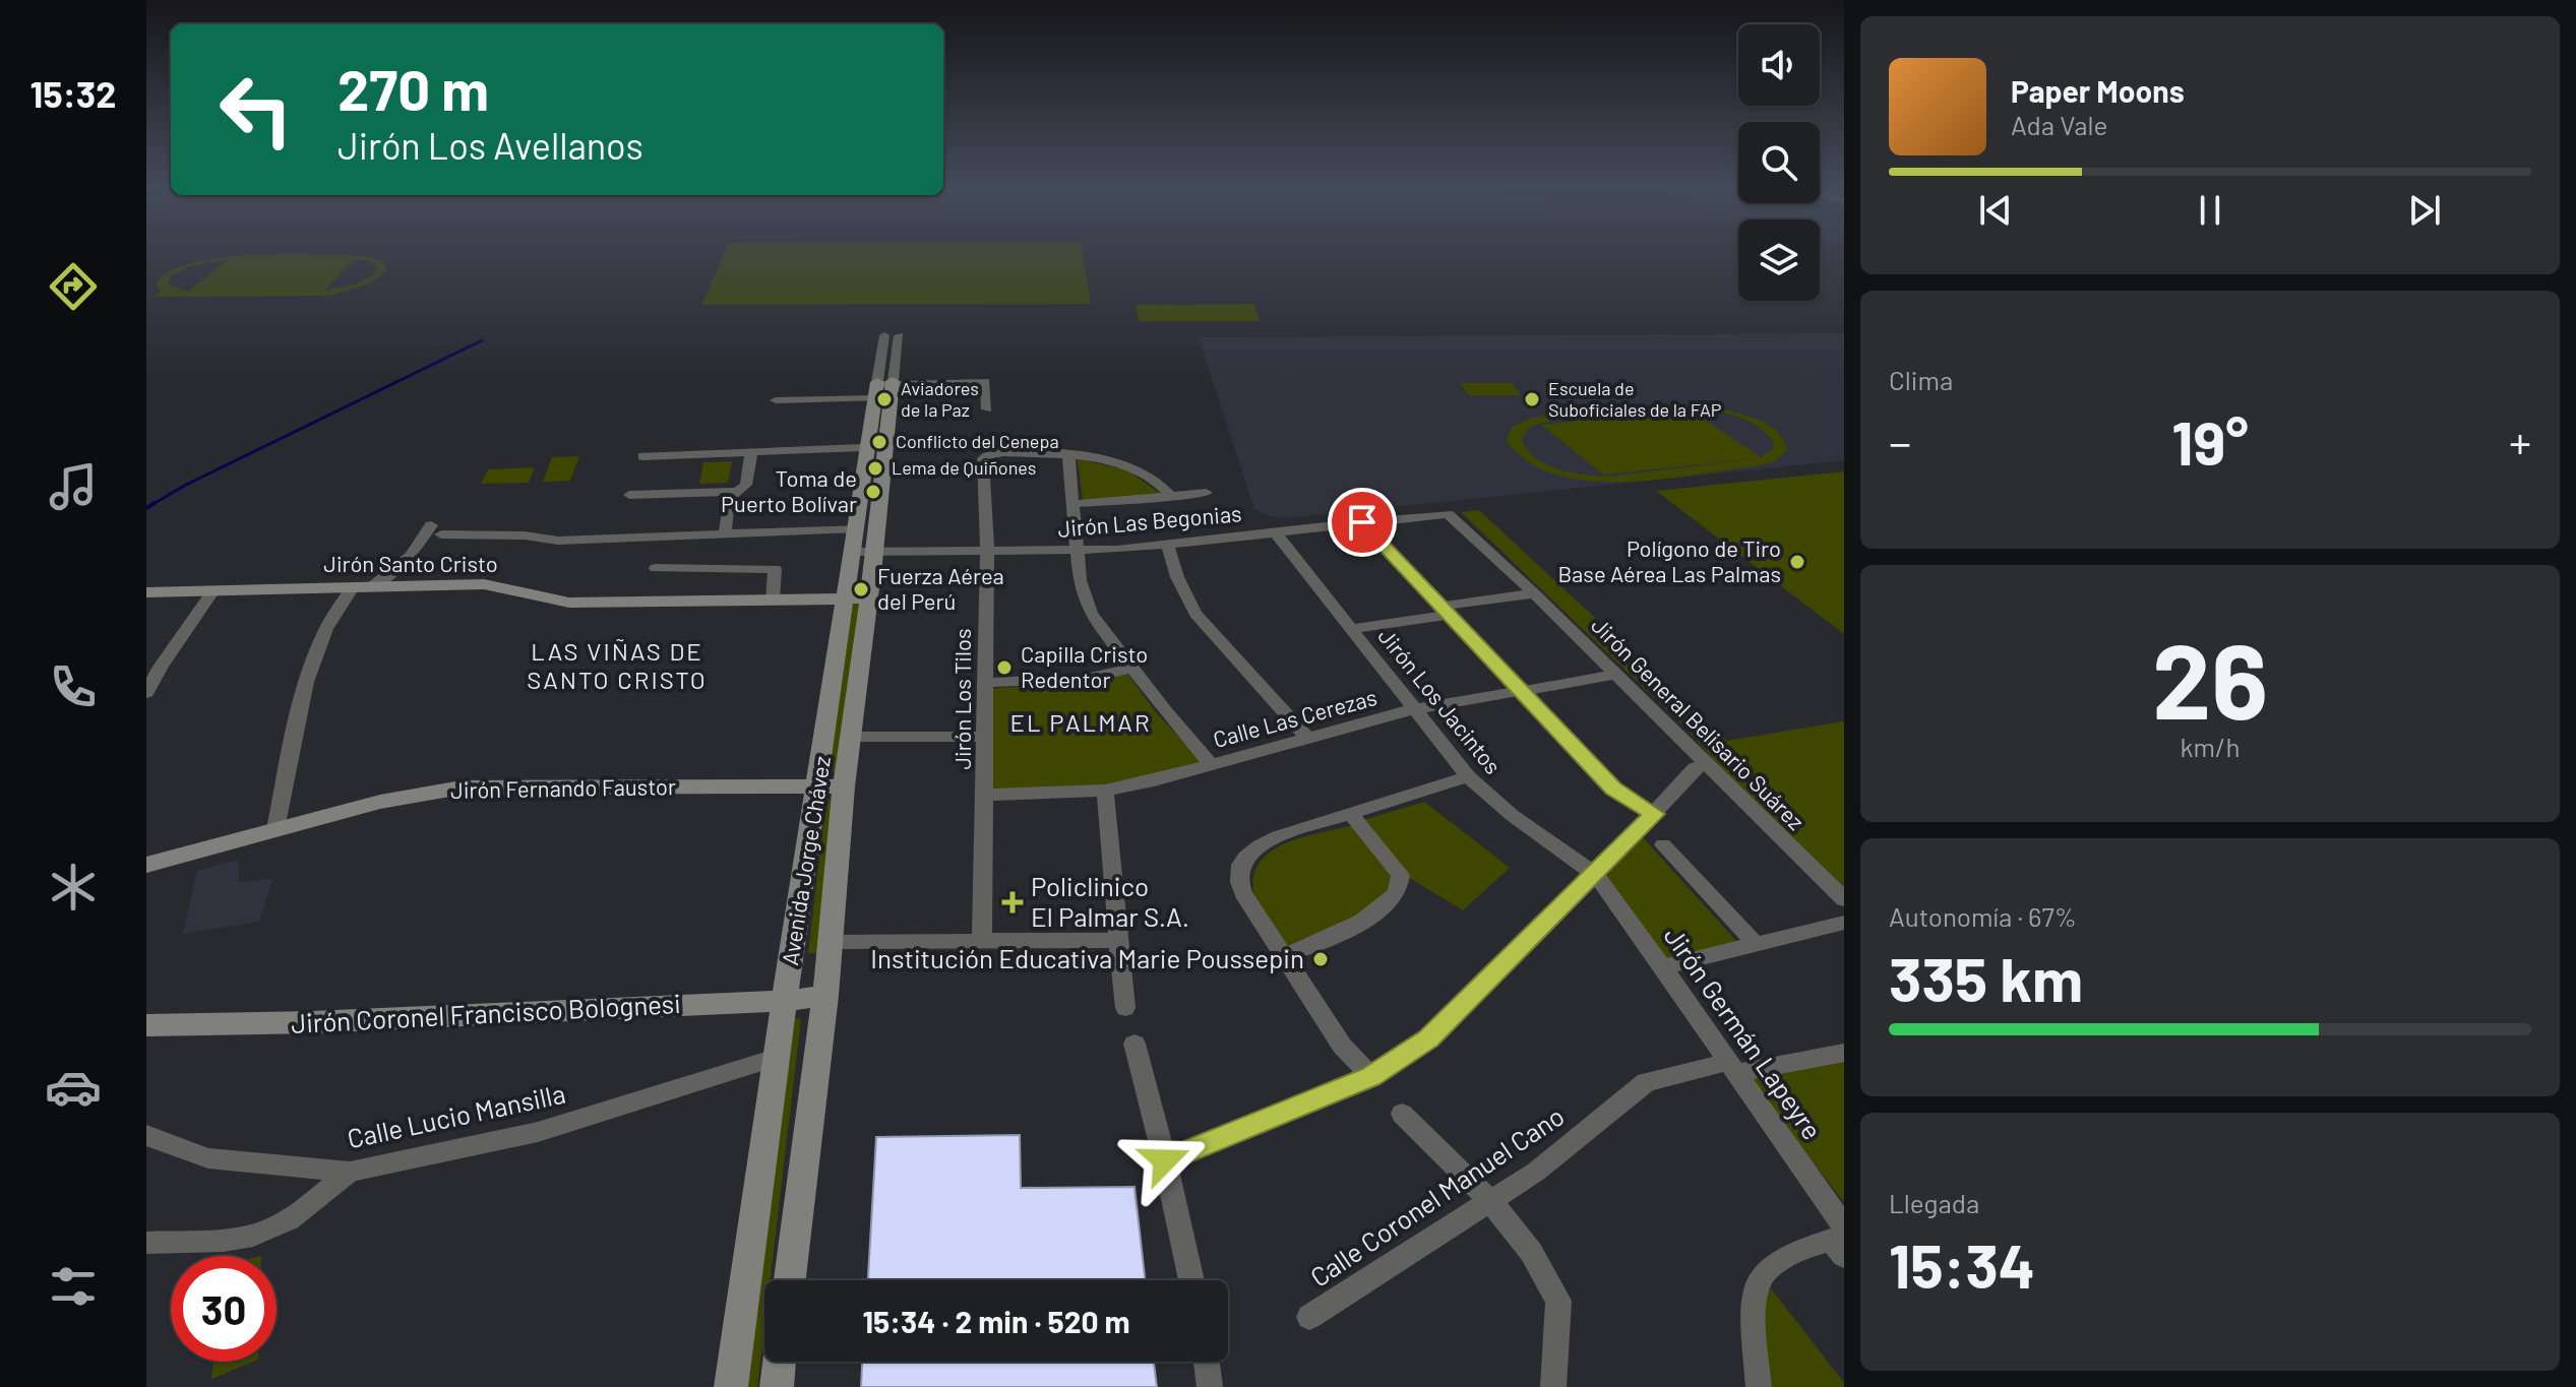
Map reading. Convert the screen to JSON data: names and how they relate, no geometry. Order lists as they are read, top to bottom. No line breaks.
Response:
{"streets":{"main road":["Jirón Santo Cristo","Jirón Fernando Faustor","Avenida Jorge Chávez","Jirón Coronel Francisco Bolognesi"],"street":["Jirón Las Begonias","Jirón Los Tilos","Jirón Los Jacintos","Calle Las Cerezas","Jirón General Belisario Suárez","Jirón Germán Lapeyre","Calle Lucio Mansilla","Calle Coronel Manuel Cano"]},"crossings":[["Jirón Las Begonias","Jirón Santo Cristo"],["Jirón Las Begonias","Jirón Los Tilos"],["Jirón Las Begonias","Jirón Los Jacintos"],["Jirón Las Begonias","Jirón General Belisario Suárez"],["Jirón Las Begonias","Avenida Jorge Chávez"],["Jirón Santo Cristo","Avenida Jorge Chávez"],["Jirón Los Tilos","Calle Las Cerezas"],["Jirón Los Jacintos","Calle Las Cerezas"],["Jirón Los Jacintos","Jirón Germán Lapeyre"],["Calle Las Cerezas","Jirón General Belisario Suárez"],["Jirón Fernando Faustor","Avenida Jorge Chávez"],["Avenida Jorge Chávez","Jirón Coronel Francisco Bolognesi"],["Avenida Jorge Chávez","Calle Lucio Mansilla"],["Jirón Germán Lapeyre","Calle Coronel Manuel Cano"]],"districts":["LAS VIÑAS DE SANTO CRISTO","EL PALMAR"],"places":{"other":["Aviadores de la Paz","Escuela de Suboficiales de la FAP","Conflicto del Cenepa","Lema de Quiñones","Toma de Puerto Bolívar","Polígono de Tiro Base Aérea Las Palmas","Fuerza Aérea del Perú","Capilla Cristo Redentor","Institución Educativa Marie Poussepin"],"health":["Policlinico El Palmar S.A."]},"page":{"tabs":"15:32","turn":["270 m","Jirón Los Avellanos"],"song":["Paper Moons","Ada Vale"],"tile":["Clima",["26","km/h"],["Autonomía · 67%","335 km"],["Llegada","15:34"]],"heat":["−","19°","+"],"limit":"30","trip":"15:34 · 2 min · 520 m"}}
